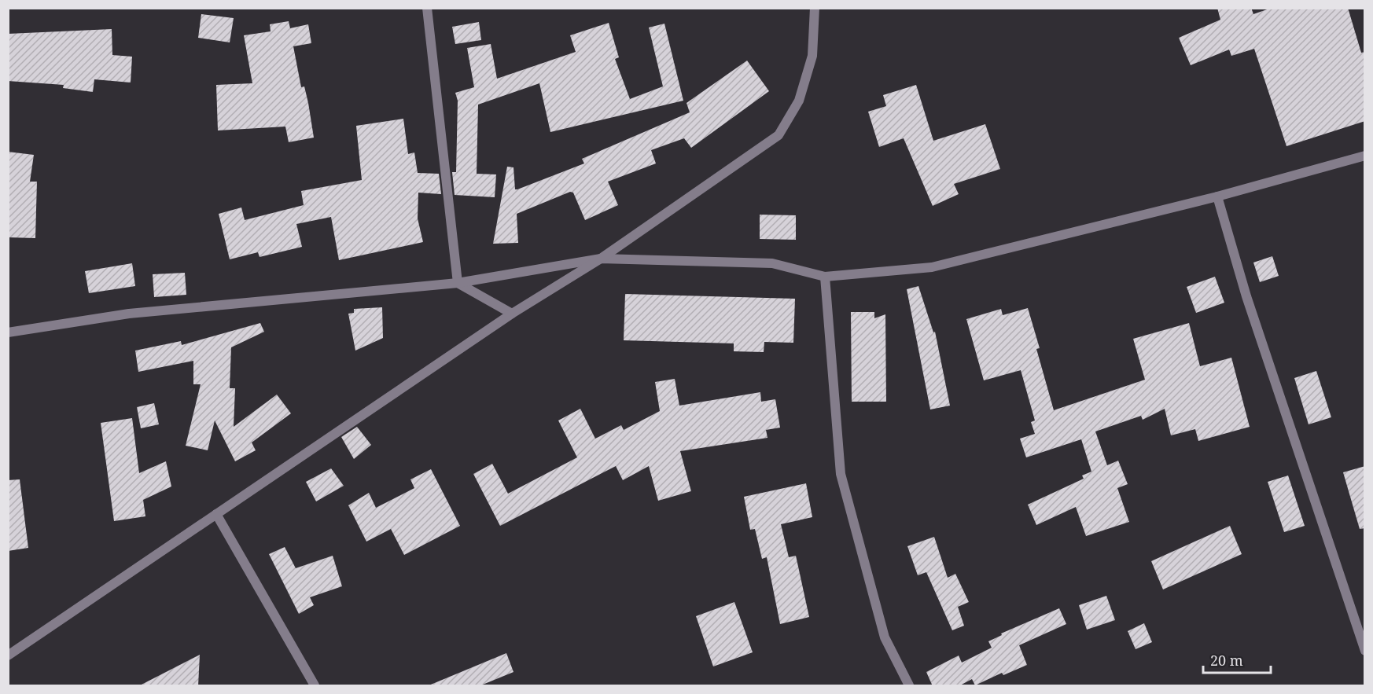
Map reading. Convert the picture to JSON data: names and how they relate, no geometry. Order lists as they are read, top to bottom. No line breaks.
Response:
{"scale_bar":"20 m"}
